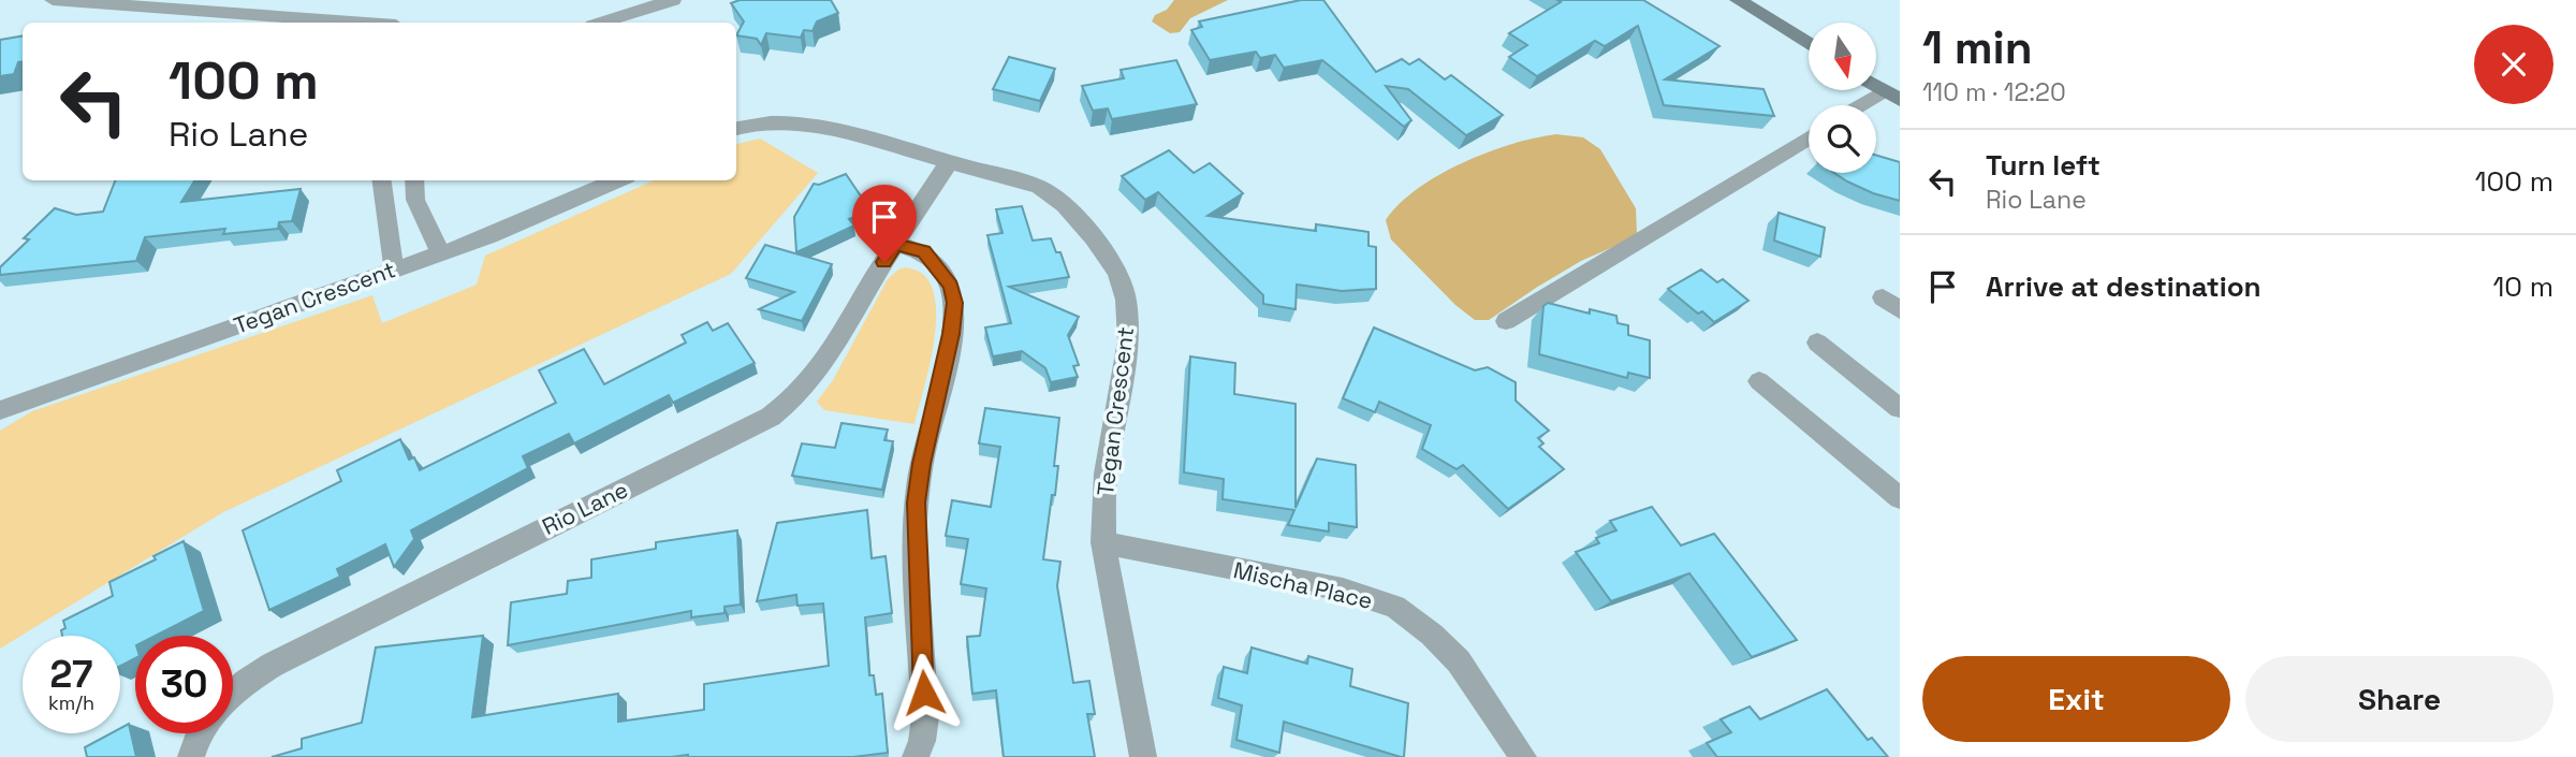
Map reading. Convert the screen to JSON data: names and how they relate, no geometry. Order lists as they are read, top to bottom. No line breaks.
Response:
{"streets":{"street":["Tegan Crescent","Rio Lane","Mischa Place"]},"crossings":[["Tegan Crescent","Rio Lane"],["Tegan Crescent","Mischa Place"]],"north":"bottom","page":{"heading":["1 min","110 m · 12:20"],"turn":["100 m","Rio Lane"],"list":[{"name":"Turn left","note":"Rio Lane","value":"100 m"},{"name":"Arrive at destination","value":"10 m"}],"speed":"27 km/h","limit":"30","buttons":["Exit","Share"]}}
